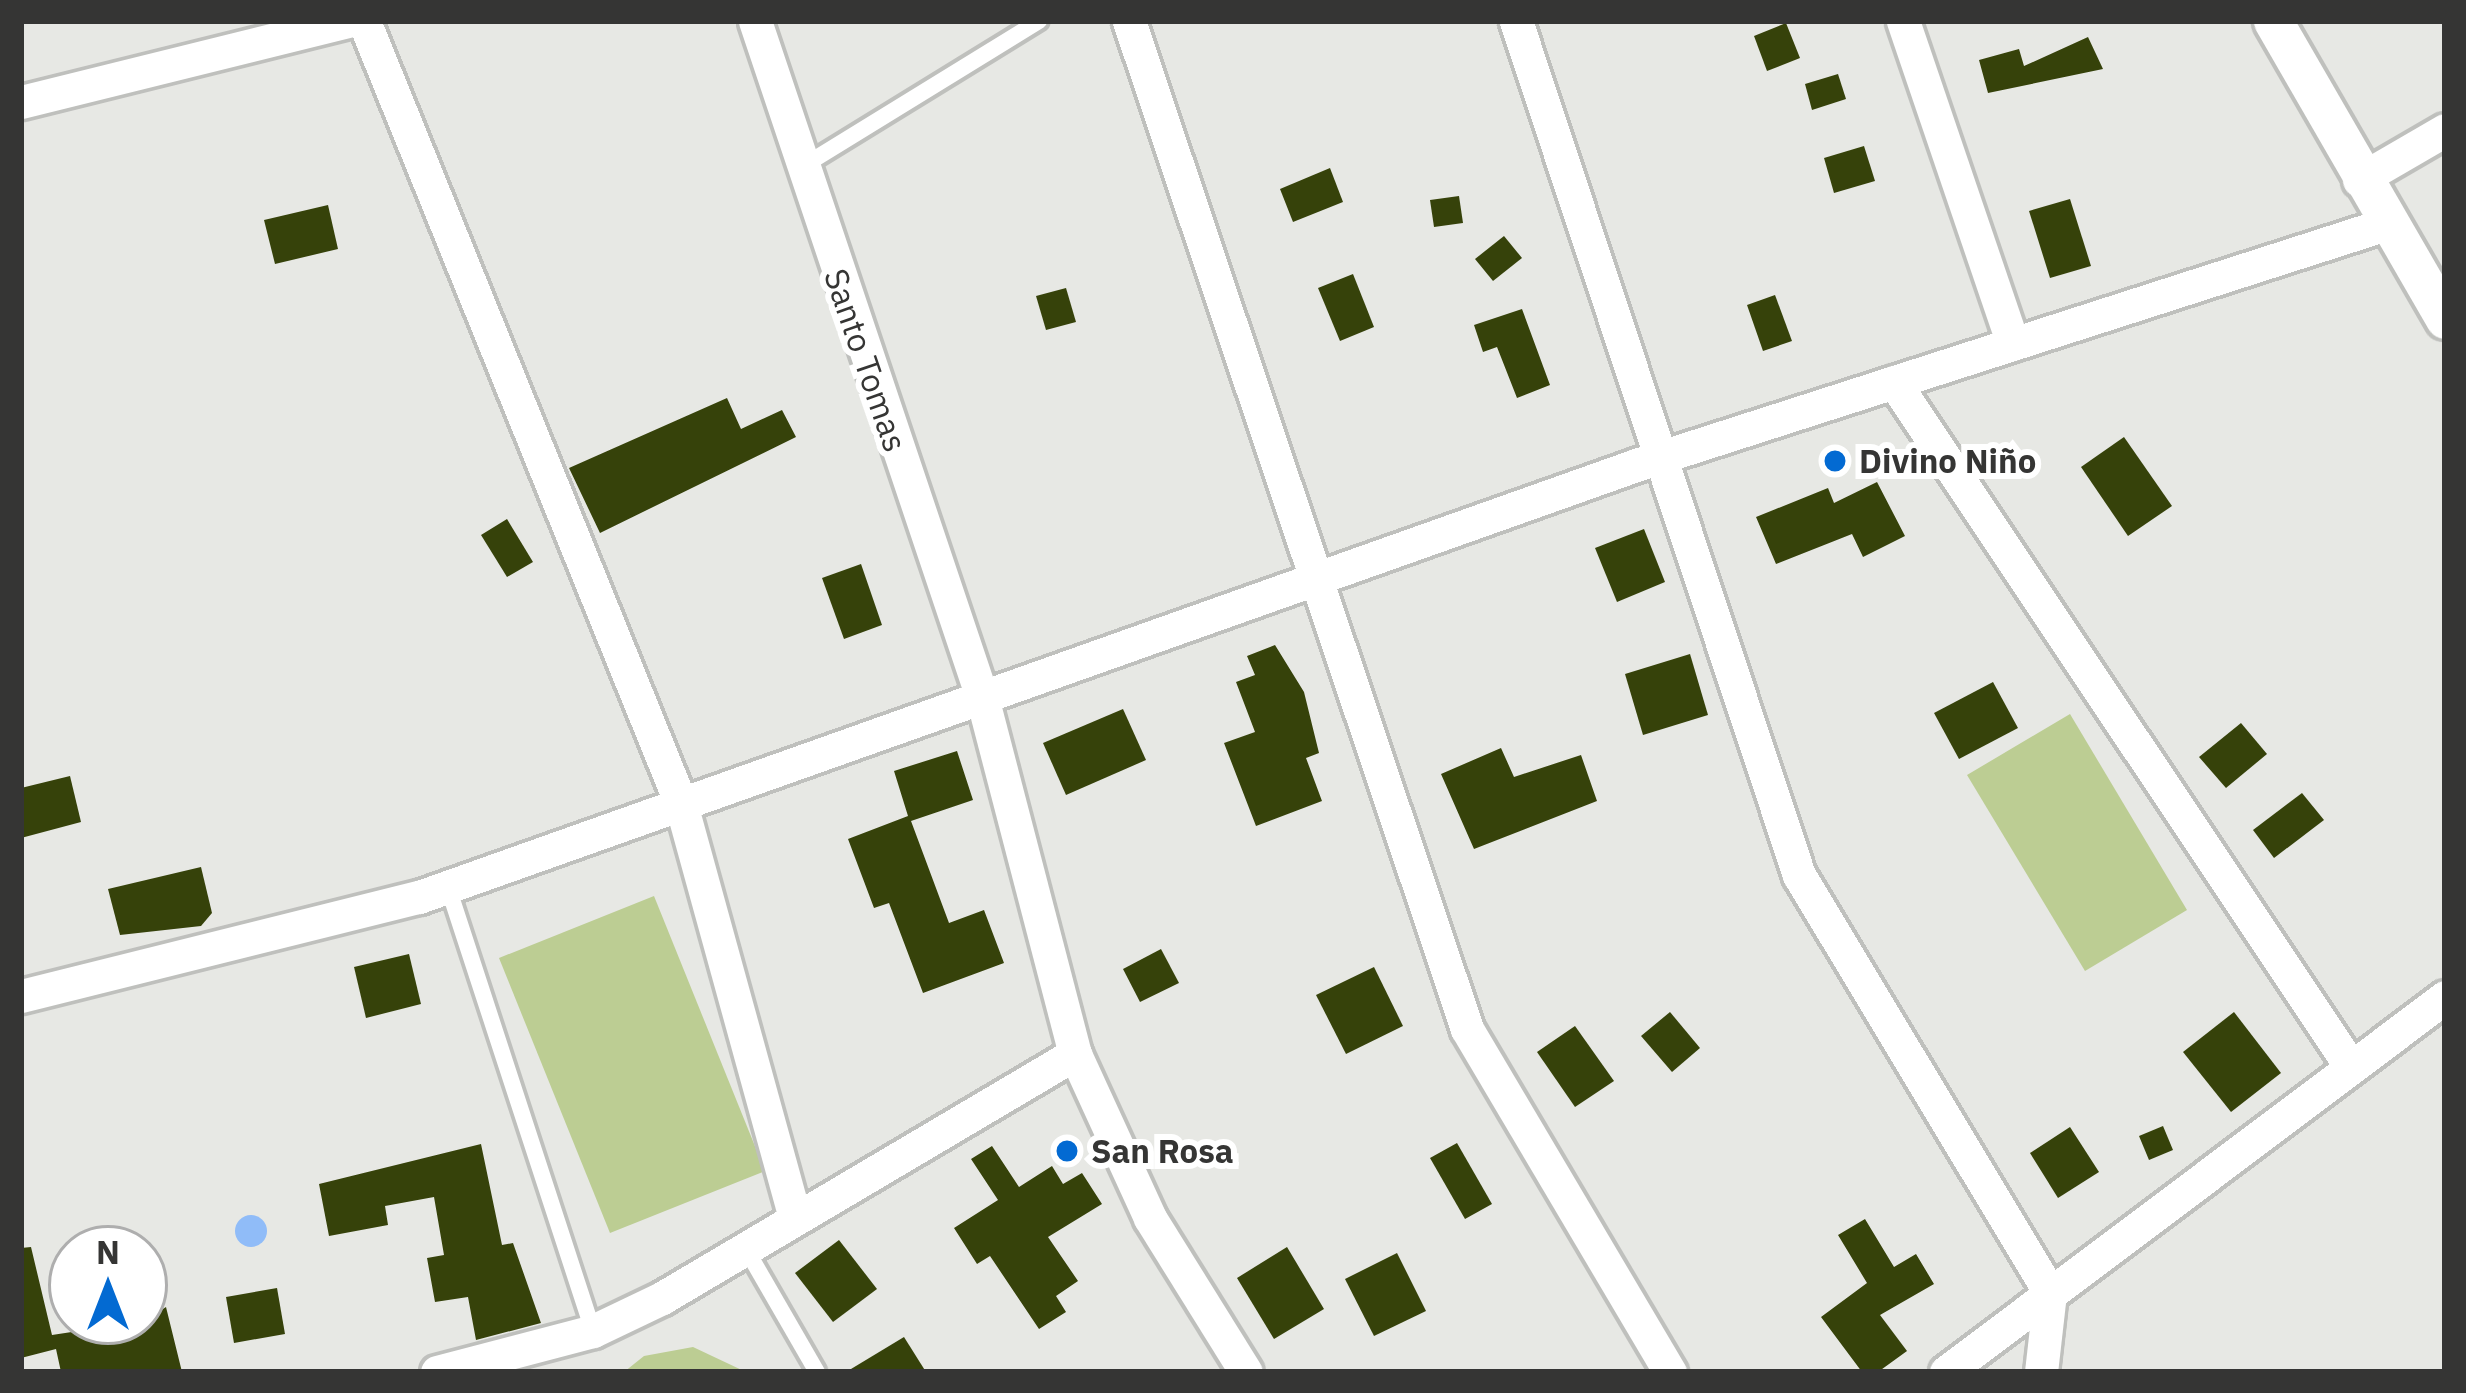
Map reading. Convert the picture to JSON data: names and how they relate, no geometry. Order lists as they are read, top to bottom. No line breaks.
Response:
{"streets":{"street":["Santo Tomas"]},"places":["Divino Niño","San Rosa"],"north":"top"}
